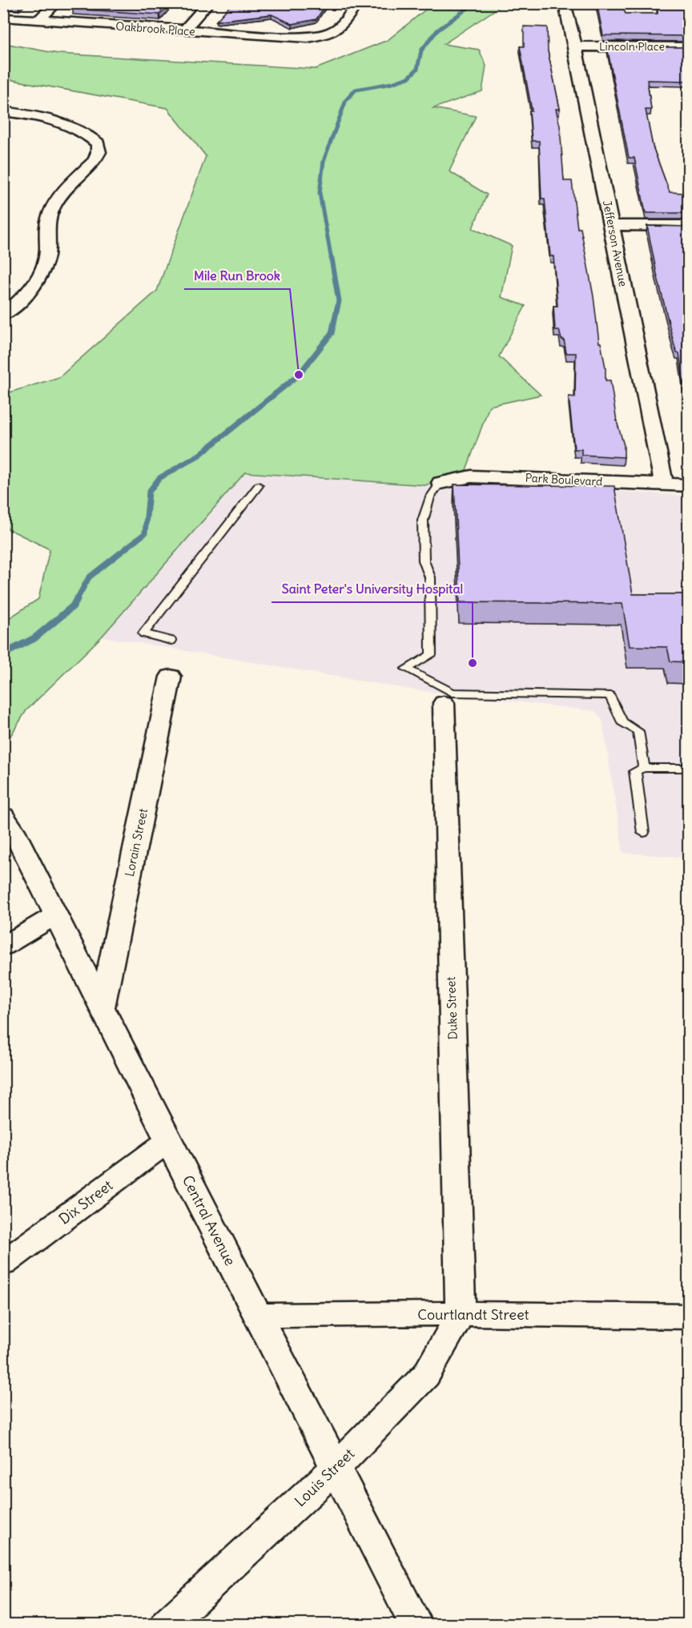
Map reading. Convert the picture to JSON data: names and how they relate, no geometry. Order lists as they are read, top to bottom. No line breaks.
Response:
{"streets":{"street":["Oakbrook Place","Lincoln Place","Jefferson Avenue","Park Boulevard","Lorain Street","Duke Street","Dix Street","Central Avenue","Courtlandt Street","Louis Street"]},"crossings":[["Lincoln Place","Jefferson Avenue"],["Jefferson Avenue","Park Boulevard"],["Lorain Street","Central Avenue"],["Duke Street","Courtlandt Street"],["Duke Street","Louis Street"],["Dix Street","Central Avenue"],["Central Avenue","Courtlandt Street"],["Central Avenue","Louis Street"],["Courtlandt Street","Louis Street"]],"places":["Mile Run Brook","Saint Peter's University Hospital"]}
